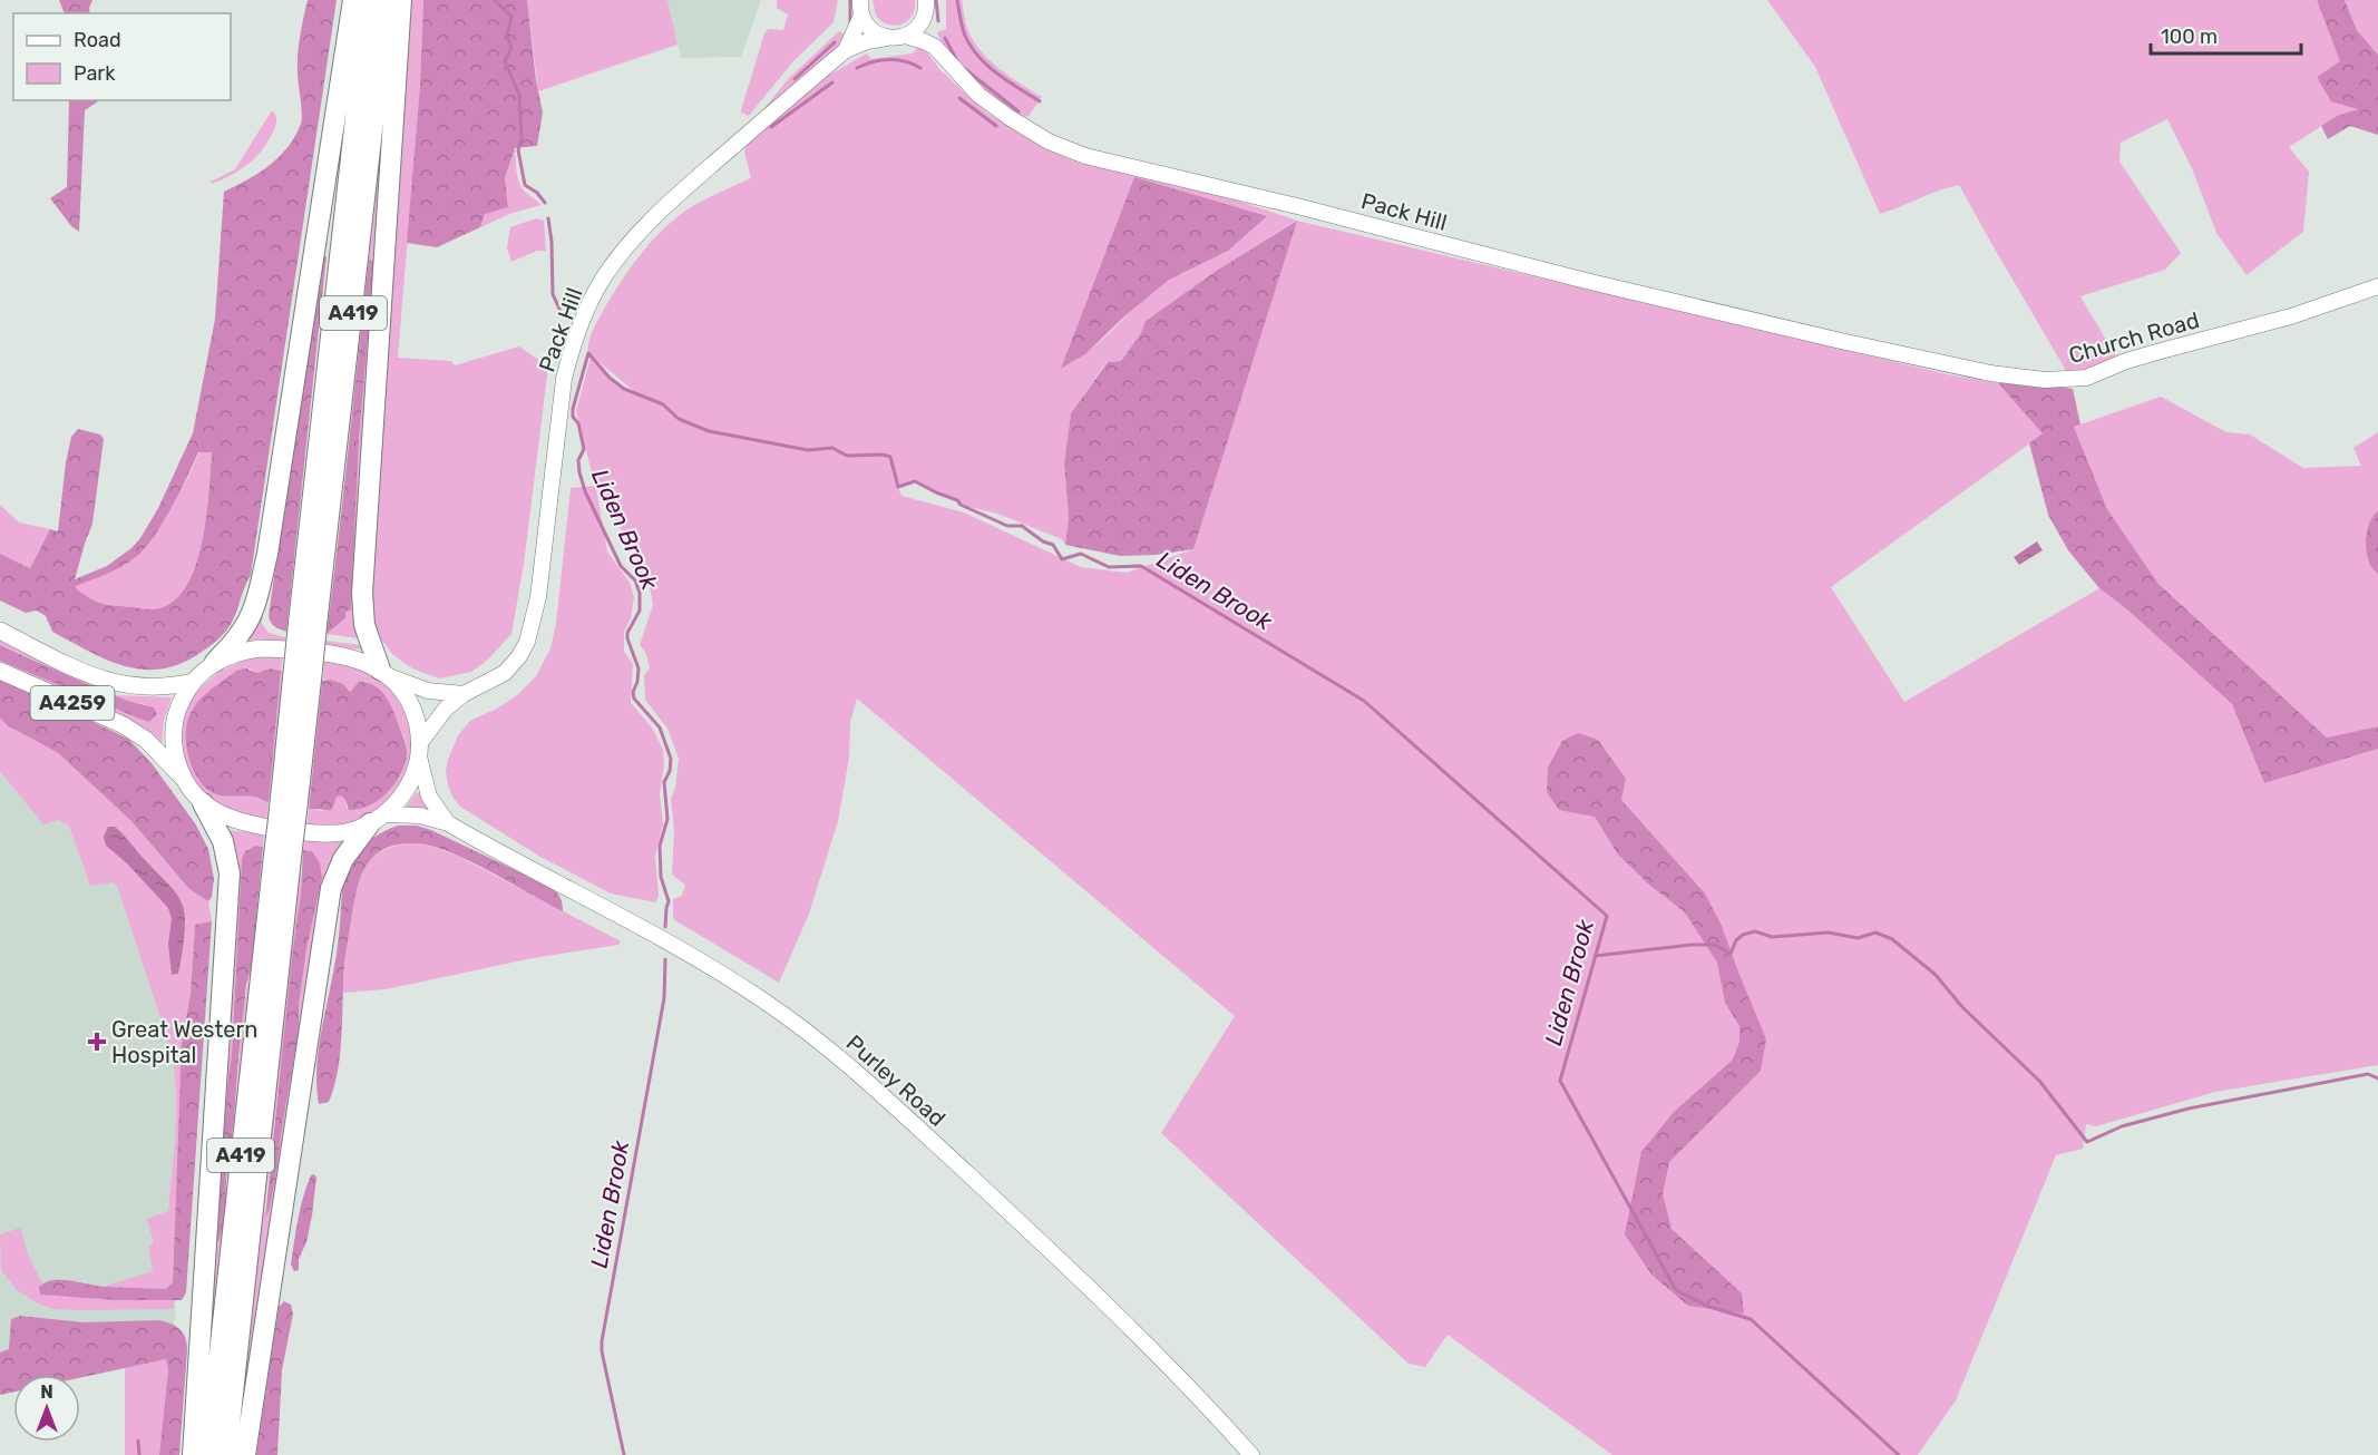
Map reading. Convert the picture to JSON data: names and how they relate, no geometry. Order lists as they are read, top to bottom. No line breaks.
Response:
{"streets":{"highway":["A419"],"main road":["A4259"],"street":["Pack Hill","Church Road","Purley Road"]},"crossings":[["Pack Hill","A419"],["Pack Hill","Church Road"],["Pack Hill","A4259"],["Pack Hill","Purley Road"],["A419","A4259"],["A419","Purley Road"],["A4259","Purley Road"]],"water":["Liden Brook"],"places":{"health":["Great Western Hospital"]},"legend":["Road","Park"],"scale_bar":"100 m","north":"top"}
